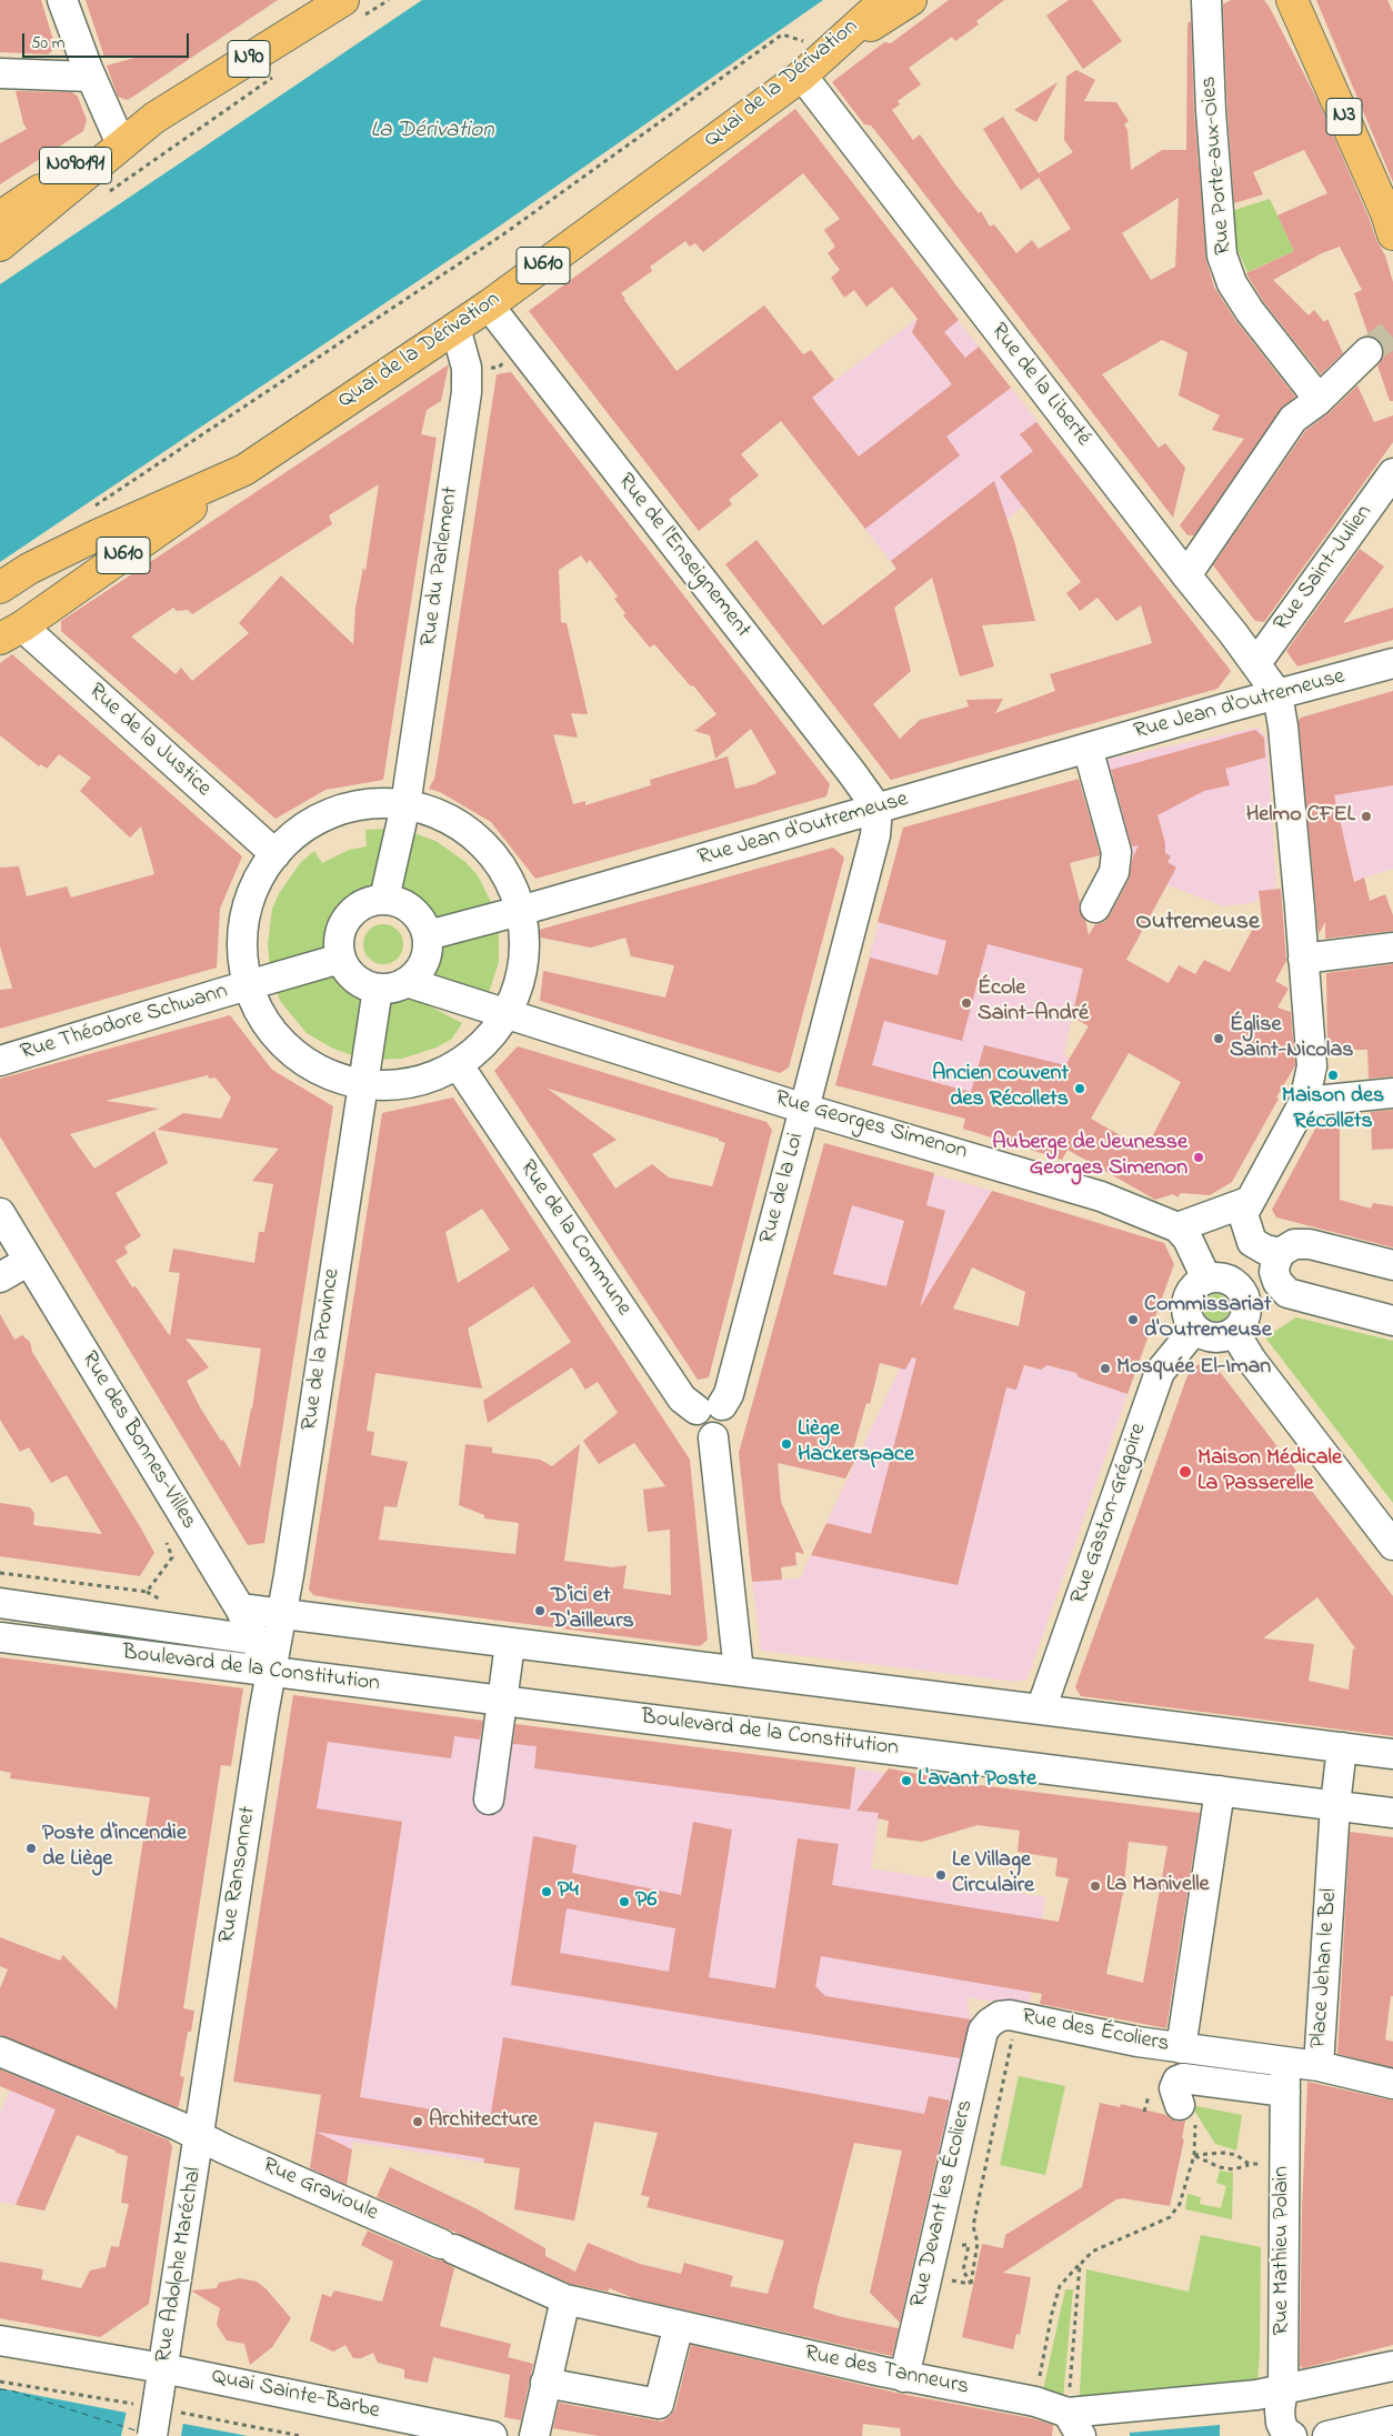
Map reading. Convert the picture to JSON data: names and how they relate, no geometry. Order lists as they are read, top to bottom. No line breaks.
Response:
{"streets":{"main road":["N90","Quai de la Dérivation","N3","N090191","N610"],"street":["Rue Porte-aux-Oies","Rue de la Liberté","Rue de l'Enseignement","Rue du Parlement","Rue Saint-Julien","Rue Jean d'Outremeuse","Rue de la Justice","Rue Théodore Schwann","Rue Georges Simenon","Rue de la Loi","Rue de la Commune","Rue de la Province","Rue des Bonnes-Villes","Rue Gaston-Grégoire","Boulevard de la Constitution","Rue Ransonnet","Place Jehan le Bel","Rue des Écoliers","Rue Gravioule","Rue Devant les Écoliers","Rue Mathieu Polain","Rue Adolphe Maréchal","Rue des Tanneurs","Quai Sainte-Barbe"]},"crossings":[["N90","N090191"],["Quai de la Dérivation","N610"],["Quai de la Dérivation","Rue de la Liberté"],["Quai de la Dérivation","Rue de l'Enseignement"],["Quai de la Dérivation","Rue du Parlement"],["N610","Rue de la Justice"],["Rue de la Liberté","Rue Saint-Julien"],["Rue de la Liberté","Rue Jean d'Outremeuse"],["Rue de l'Enseignement","Rue Jean d'Outremeuse"],["Rue de l'Enseignement","Rue de la Loi"],["Rue du Parlement","Rue Jean d'Outremeuse"],["Rue du Parlement","Rue Théodore Schwann"],["Rue du Parlement","Rue Georges Simenon"],["Rue du Parlement","Rue de la Province"],["Rue Jean d'Outremeuse","Rue Théodore Schwann"],["Rue Jean d'Outremeuse","Rue Georges Simenon"],["Rue Jean d'Outremeuse","Rue de la Loi"],["Rue Jean d'Outremeuse","Rue de la Province"],["Rue Théodore Schwann","Rue Georges Simenon"],["Rue Théodore Schwann","Rue de la Province"],["Rue Georges Simenon","Rue de la Loi"],["Rue Georges Simenon","Rue de la Province"],["Rue de la Loi","Rue de la Commune"],["Rue de la Province","Rue Ransonnet"],["Rue des Bonnes-Villes","Boulevard de la Constitution"],["Rue des Bonnes-Villes","Rue Ransonnet"],["Boulevard de la Constitution","Rue Ransonnet"],["Boulevard de la Constitution","Place Jehan le Bel"],["Rue Ransonnet","Rue Gravioule"],["Rue Ransonnet","Rue Adolphe Maréchal"],["Place Jehan le Bel","Rue des Écoliers"],["Place Jehan le Bel","Rue Mathieu Polain"],["Rue des Écoliers","Rue Devant les Écoliers"],["Rue Gravioule","Rue Adolphe Maréchal"],["Rue Gravioule","Rue des Tanneurs"],["Rue Devant les Écoliers","Rue des Tanneurs"],["Rue Adolphe Maréchal","Quai Sainte-Barbe"]],"districts":["Outremeuse"],"water":["La Dérivation"],"places":["Helmo CFEL","École Saint-André","Église Saint-Nicolas","Maison des Récollets","Ancien couvent des Récollets","Auberge de Jeunesse Georges Simenon","Commissariat d'Outremeuse","Mosquée El-Iman","Liège Hackerspace","Maison Médicale La Passerelle","D'ici et D'ailleurs","L'avant Poste","Poste d'incendie de Liège","Le Village Circulaire","La Manivelle","P4","P6","Architecture"],"scale_bar":"50 m"}
